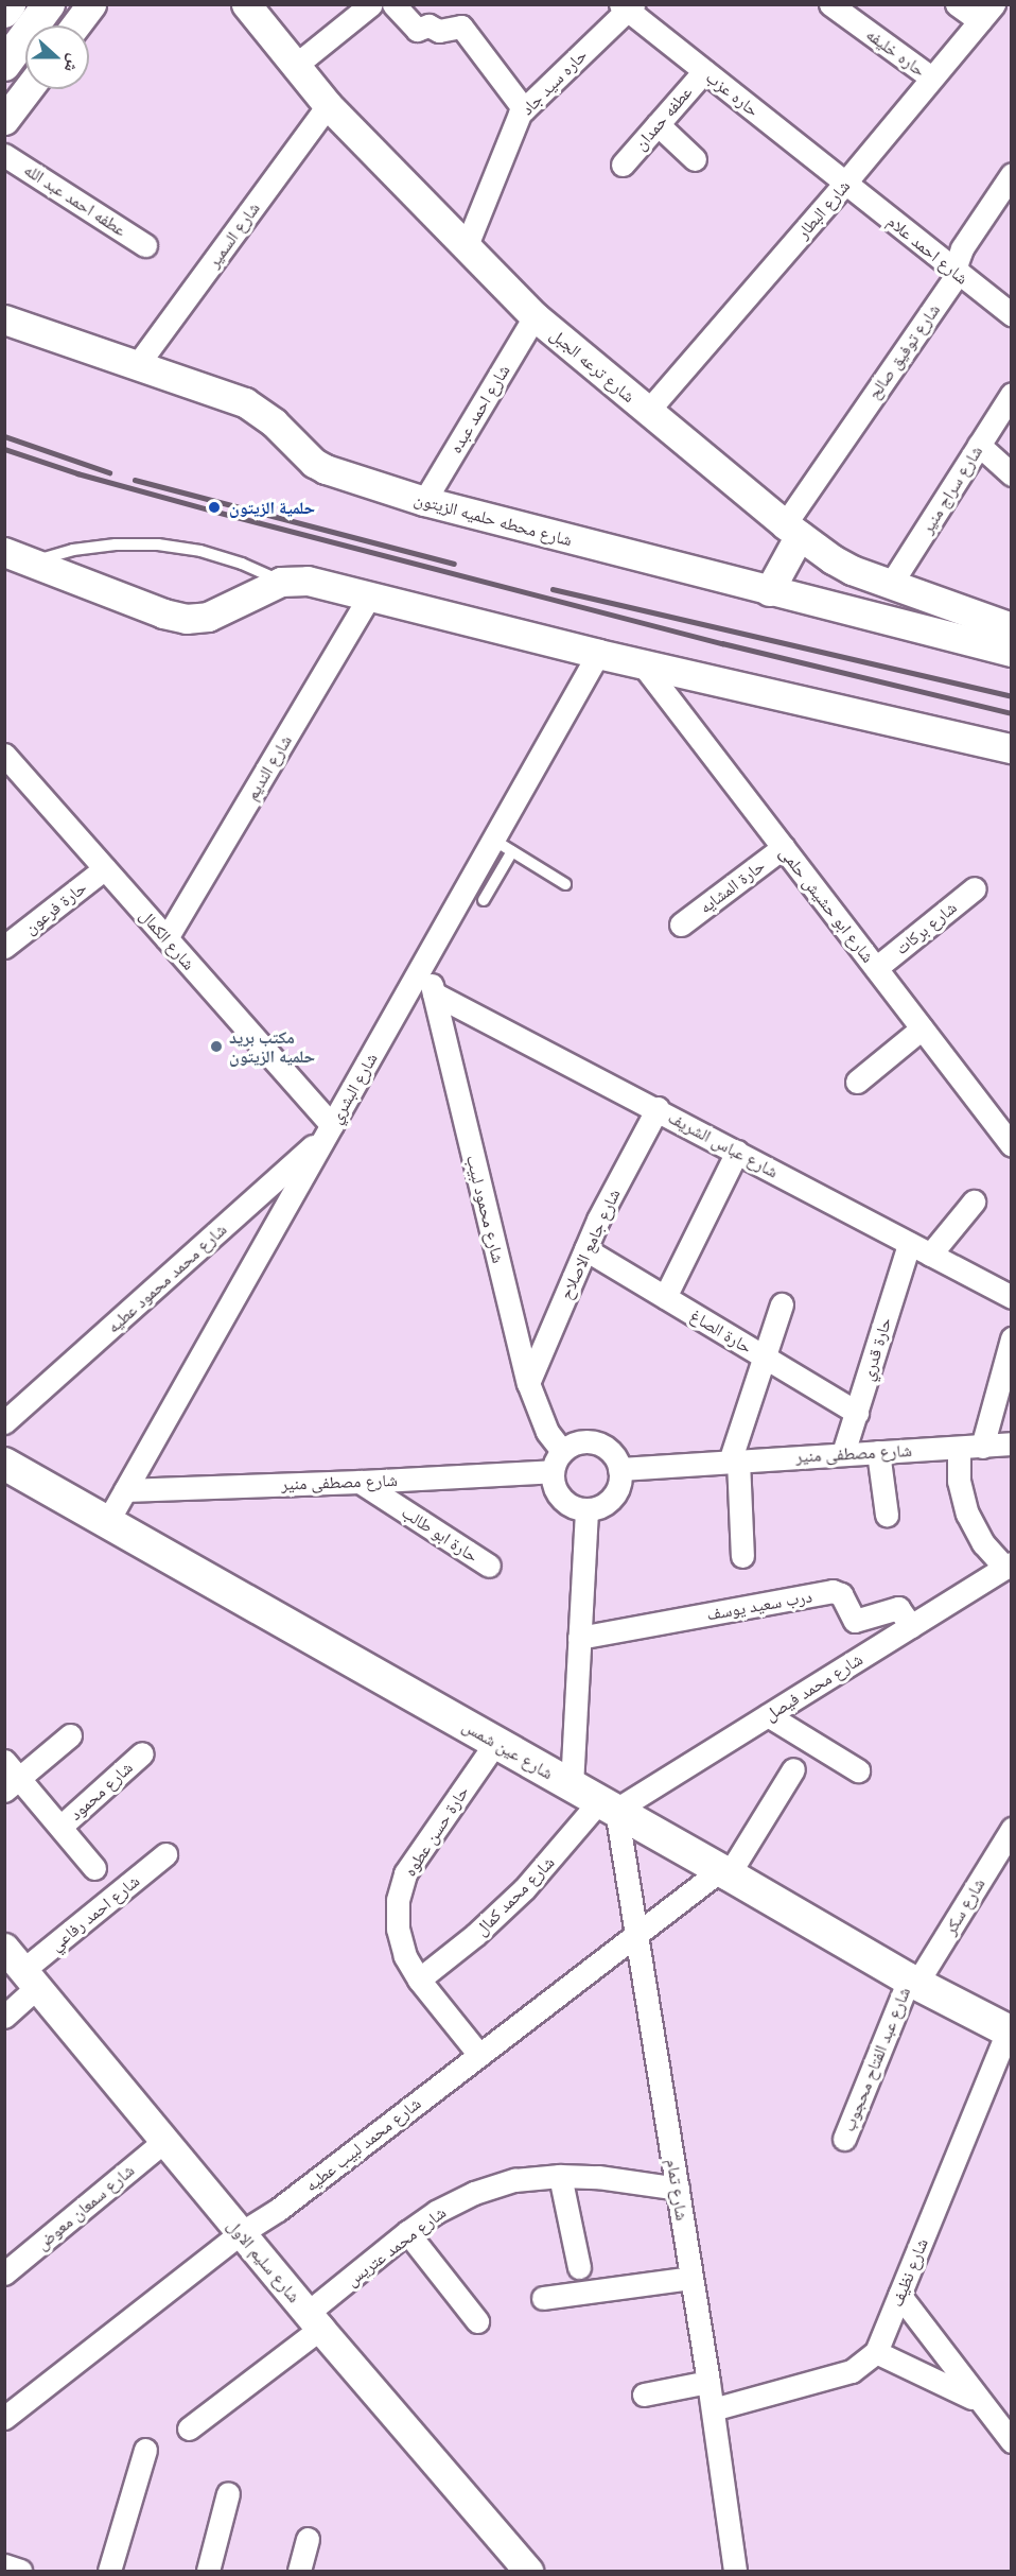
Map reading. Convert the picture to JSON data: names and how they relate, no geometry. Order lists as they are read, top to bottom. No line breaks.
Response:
{"streets":{"main road":["شارع عين شمس"],"street":["حاره خليفه","حاره سيد جاد","حاره عزب","عطفه حمدان","عطفه احمد عبد الله","شارع البطار","شارع السمير","شارع احمد علام","شارع توفيق صالح","شارع ترعه الجبل","شارع احمد عبده","شارع سراج منير","شارع محطه حلميه الزيتون","شارع النديم","حارة المشايه","شارع ابو حشيش حلمى","حارة فرعون","شارع بركات","شارع الكمال","شارع البشري","شارع عباس الشريف","شارع محمود لبيب","شارع جامع الاصلاح","شارع محمد محمود عطيه","حارة الصاغ","حارة قدري","شارع مصطفى منير","حارة ابو طالب","درب سعيد يوسف","شارع محمد فيصل","شارع محمود","حارة حسن عطوه","شارع محمد كمال","شارع سكر","شارع احمد رفاعي","شارع عبد الفتاح محجوب","شارع محمد لبيب عطيه","شارع تمام","شارع سمعان معوض","شارع محمد عتريس","شارع سليم الاول","شارع نظيف"]},"crossings":[["حاره خليفه","شارع البطار"],["حاره سيد جاد","حاره عزب"],["حاره سيد جاد","شارع ترعه الجبل"],["حاره عزب","عطفه حمدان"],["حاره عزب","شارع البطار"],["حاره عزب","شارع احمد علام"],["شارع البطار","شارع احمد علام"],["شارع البطار","شارع ترعه الجبل"],["شارع السمير","شارع ترعه الجبل"],["شارع السمير","شارع محطه حلميه الزيتون"],["شارع احمد علام","شارع توفيق صالح"],["شارع توفيق صالح","شارع ترعه الجبل"],["شارع ترعه الجبل","شارع احمد عبده"],["شارع ترعه الجبل","شارع سراج منير"],["شارع احمد عبده","شارع محطه حلميه الزيتون"],["شارع النديم","شارع الكمال"],["حارة المشايه","شارع ابو حشيش حلمى"],["شارع ابو حشيش حلمى","شارع بركات"],["حارة فرعون","شارع الكمال"],["شارع الكمال","شارع البشري"],["شارع الكمال","شارع محمد محمود عطيه"],["شارع البشري","شارع محمود لبيب"],["شارع البشري","شارع محمد محمود عطيه"],["شارع البشري","شارع مصطفى منير"],["شارع البشري","شارع عين شمس"],["شارع عباس الشريف","شارع محمود لبيب"],["شارع عباس الشريف","شارع جامع الاصلاح"],["شارع عباس الشريف","حارة قدري"],["شارع محمود لبيب","شارع جامع الاصلاح"],["شارع محمود لبيب","شارع مصطفى منير"],["شارع جامع الاصلاح","حارة الصاغ"],["حارة الصاغ","حارة قدري"],["حارة قدري","شارع مصطفى منير"],["شارع مصطفى منير","حارة ابو طالب"],["درب سعيد يوسف","شارع محمد فيصل"],["شارع محمد فيصل","شارع عين شمس"],["شارع محمد فيصل","شارع محمد كمال"],["شارع محمد فيصل","شارع تمام"],["شارع عين شمس","حارة حسن عطوه"],["شارع عين شمس","شارع محمد كمال"],["شارع عين شمس","شارع سكر"],["شارع عين شمس","شارع عبد الفتاح محجوب"],["شارع عين شمس","شارع محمد لبيب عطيه"],["شارع عين شمس","شارع تمام"],["شارع عين شمس","شارع نظيف"],["حارة حسن عطوه","شارع محمد كمال"],["حارة حسن عطوه","شارع محمد لبيب عطيه"],["شارع محمد كمال","شارع تمام"],["شارع سكر","شارع عبد الفتاح محجوب"],["شارع احمد رفاعي","شارع سليم الاول"],["شارع محمد لبيب عطيه","شارع تمام"],["شارع محمد لبيب عطيه","شارع سليم الاول"],["شارع تمام","شارع محمد عتريس"],["شارع سمعان معوض","شارع سليم الاول"],["شارع محمد عتريس","شارع سليم الاول"]],"places":["حلمية الزيتون","مكتب بريد حلميه الزيتون"],"north":"right"}
